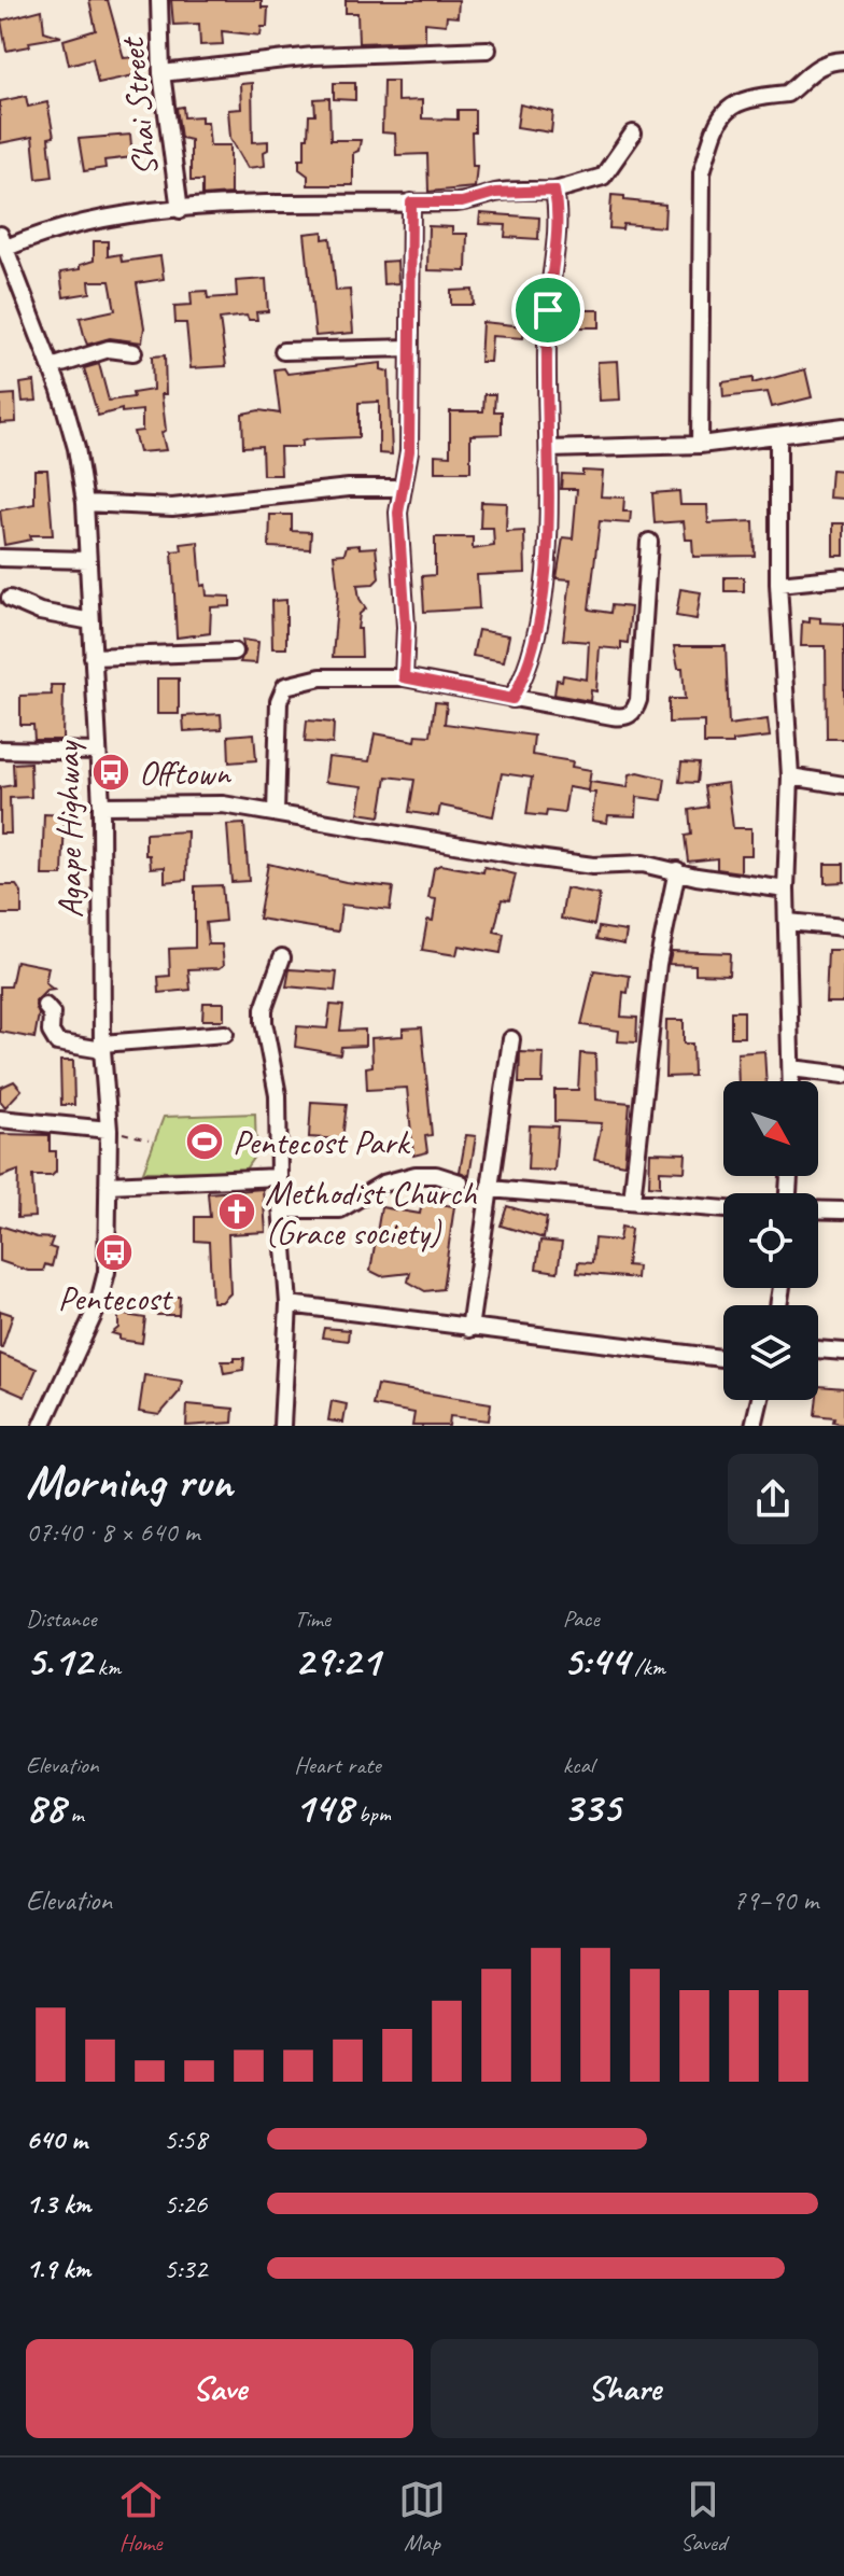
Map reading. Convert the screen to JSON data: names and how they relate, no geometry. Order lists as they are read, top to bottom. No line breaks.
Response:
{"streets":{"street":["Shai Street","Agape Highway"]},"places":{"bus stop":["Offtown","Pentecost"],"sports":["Pentecost Park"],"church":["Methodist Church (Grace society)"]},"north":"bottom right","page":{"heading":["Morning run","07:40 · 8 × 640 m"],"stats":[["Distance","5.12 km"],["Time","29:21"],["Pace","5:44 /km"],["Elevation","88 m"],["Heart rate","148 bpm"],["kcal","335"]],"chart":["Elevation","79–90 m"],"list":[{"name":"640 m","note":"5:58"},{"name":"1.3 km","note":"5:26"},{"name":"1.9 km","note":"5:32"}],"buttons":["Save","Share"],"tabs":["Home","Map","Saved"]}}
